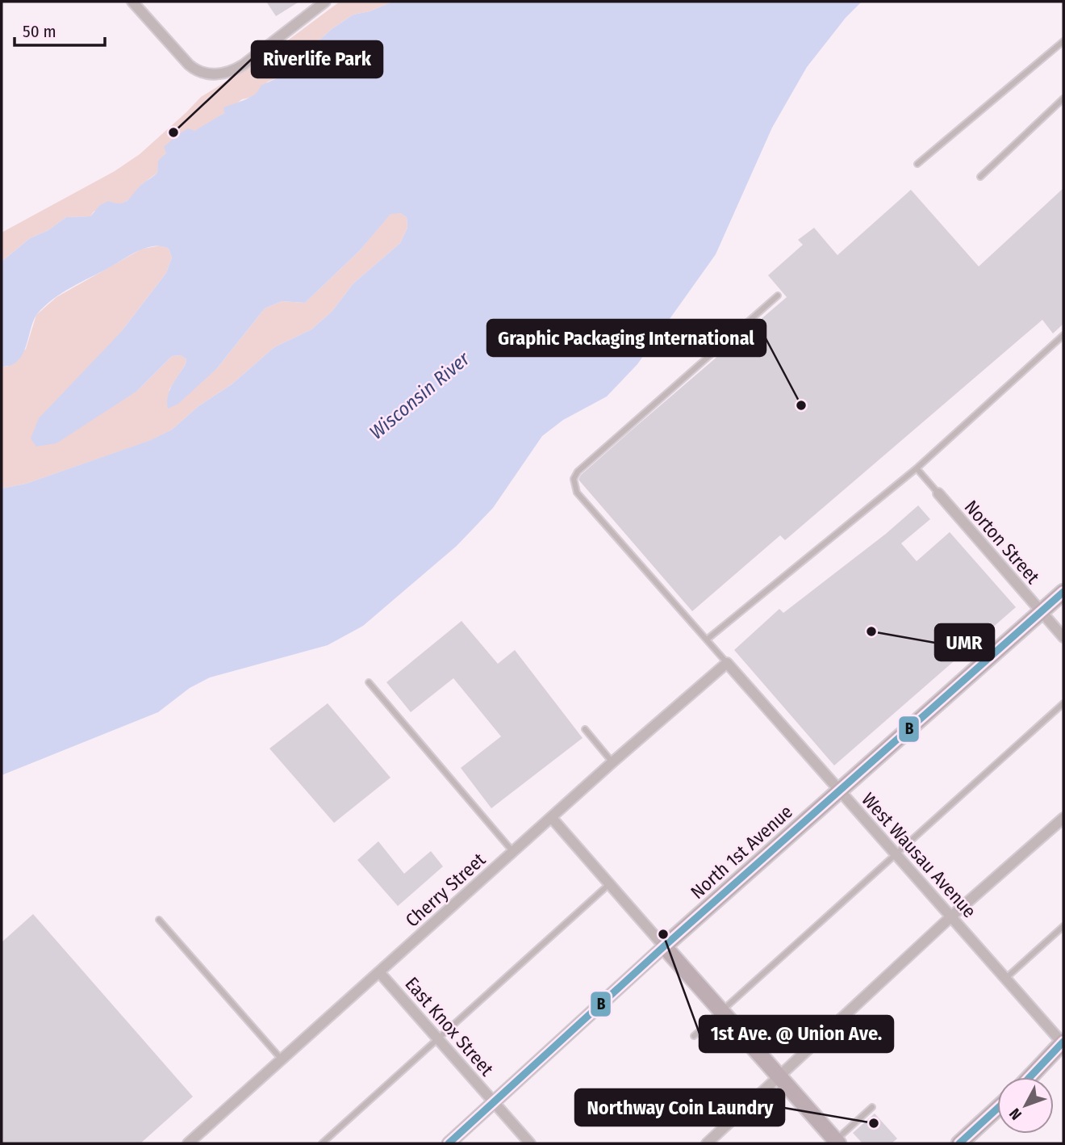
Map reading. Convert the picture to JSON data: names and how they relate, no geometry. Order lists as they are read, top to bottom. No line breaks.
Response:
{"streets":{"main road":["North 1st Avenue"],"street":["Norton Street","West Wausau Avenue","Cherry Street","East Knox Street"]},"crossings":[["Norton Street","North 1st Avenue"],["North 1st Avenue","West Wausau Avenue"],["North 1st Avenue","East Knox Street"],["West Wausau Avenue","Cherry Street"],["Cherry Street","East Knox Street"]],"water":["Wisconsin River"],"places":["Riverlife Park","Graphic Packaging International","UMR","1st Ave. @ Union Ave.","Northway Coin Laundry"],"lines":["transit line B"],"scale_bar":"50 m","north":"bottom left"}
